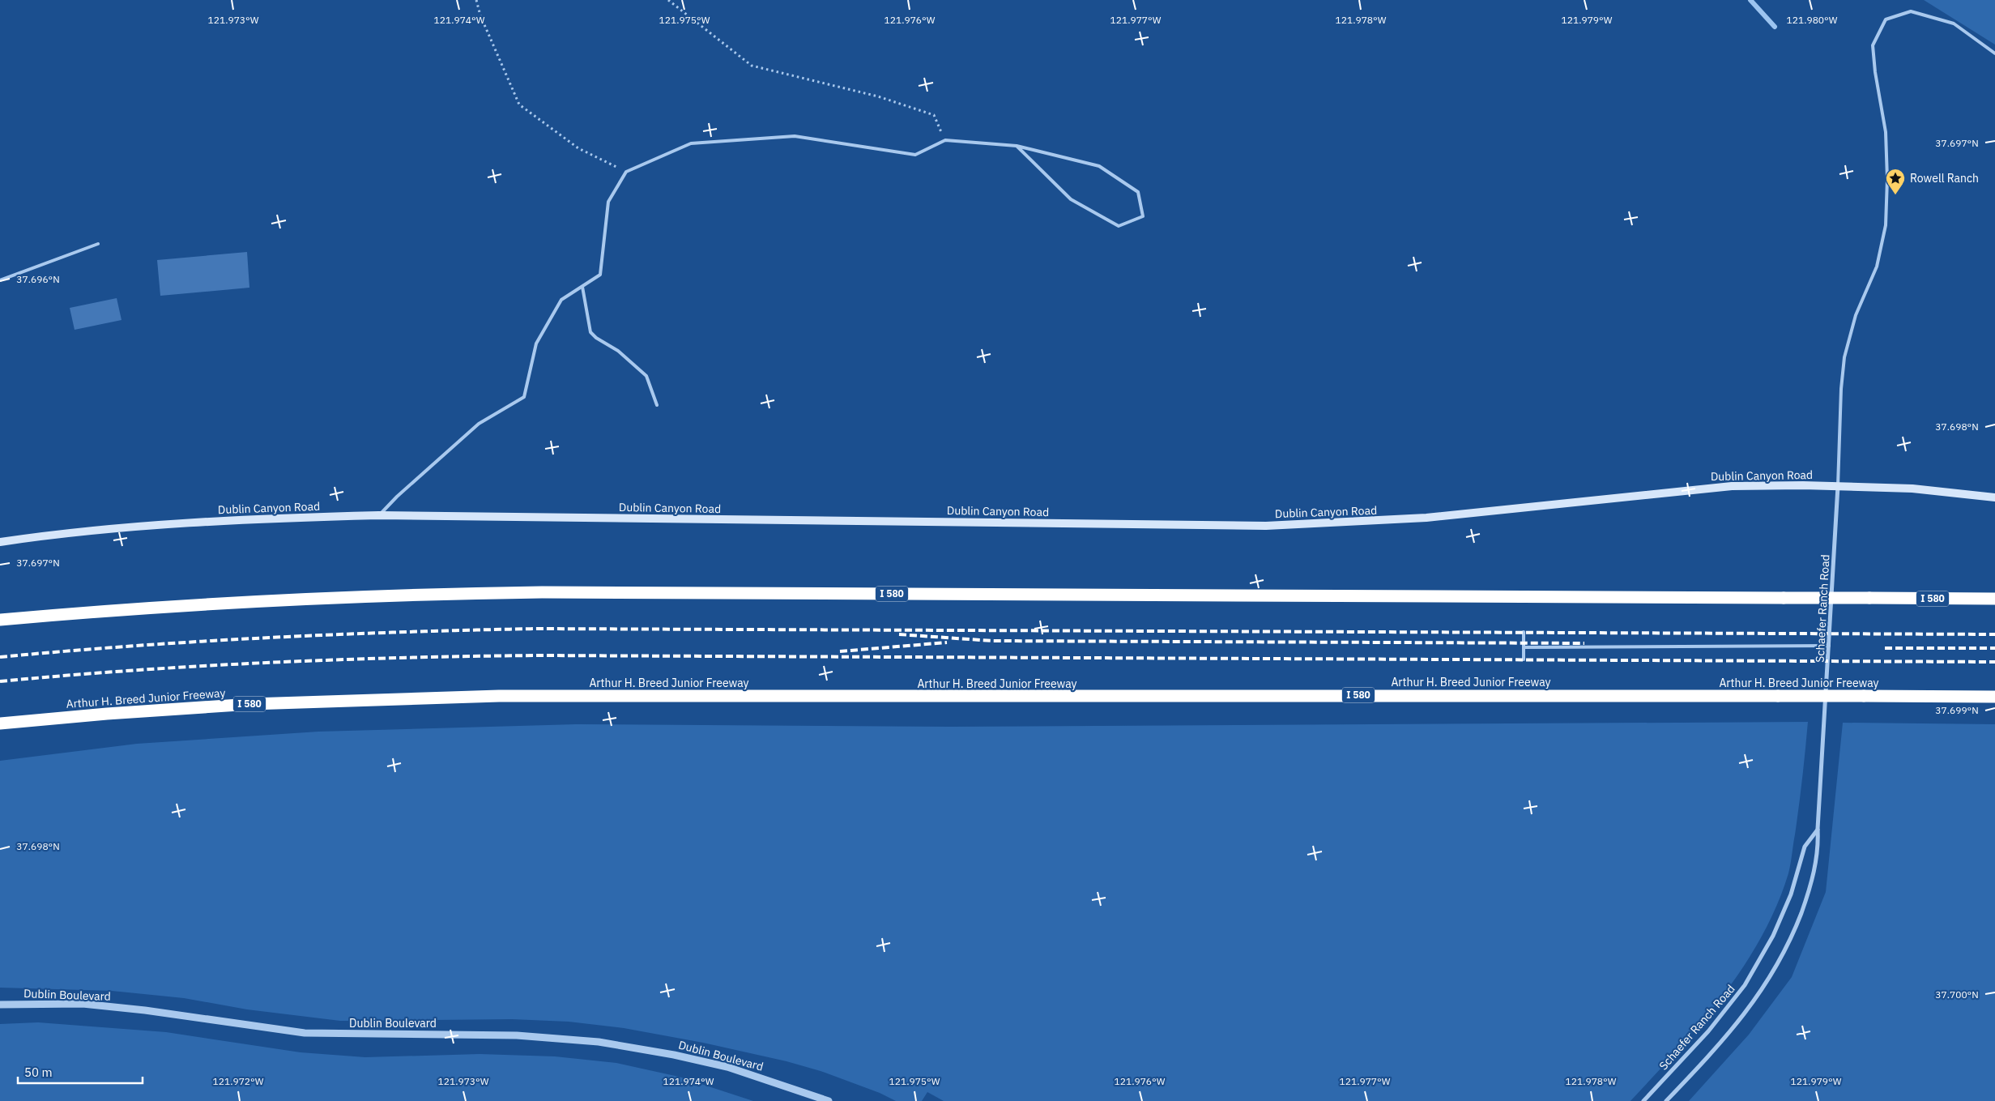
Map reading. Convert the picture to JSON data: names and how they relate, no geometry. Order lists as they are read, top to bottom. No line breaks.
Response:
{"streets":{"highway":["I 580","Arthur H. Breed Junior Freeway"],"main road":["Dublin Canyon Road"],"street":["Schaefer Ranch Road","Dublin Boulevard"]},"crossings":[["Dublin Canyon Road","Schaefer Ranch Road"]],"places":{"place":["Rowell Ranch"]},"scale_bar":"50 m","coordinates":["121.973°W","121.974°W","121.975°W","121.976°W","121.977°W","121.978°W","121.979°W","121.980°W","37.697°N","37.696°N","37.698°N","37.699°N","37.700°N","121.972°W"]}
